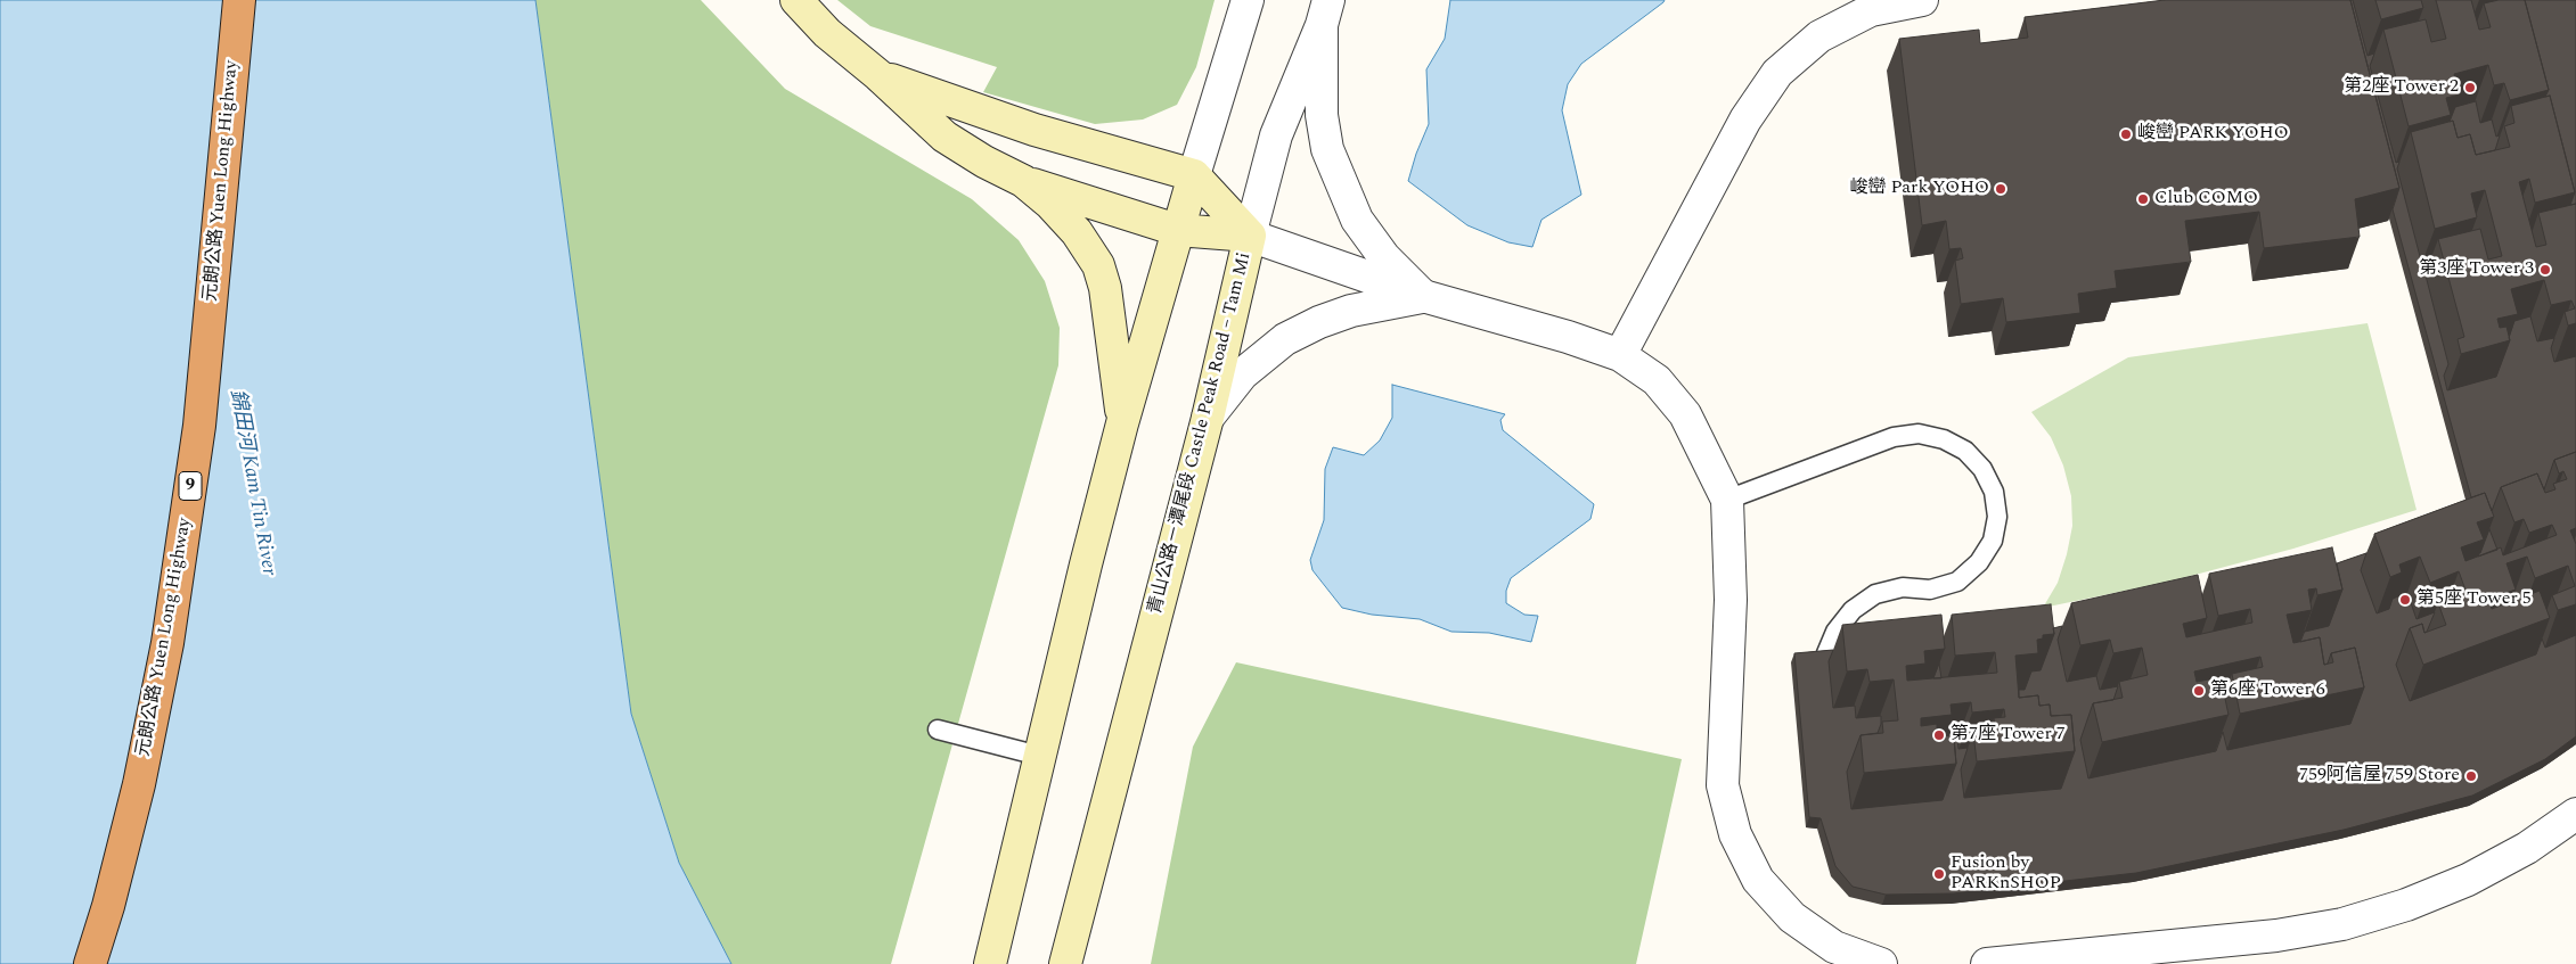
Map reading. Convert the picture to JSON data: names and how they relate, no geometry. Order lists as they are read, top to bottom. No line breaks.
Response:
{"streets":{"highway":["元朗公路 Yuen Long Highway","9"],"main road":["青山公路－潭尾段 Castle Peak Road – Tam Mi"]},"water":["錦田河 Kam Tin River"],"places":["第2座 Tower 2","峻巒 PARK YOHO","峻巒 Park YOHO","Club COMO","第3座 Tower 3","第5座 Tower 5","第6座 Tower 6","第7座 Tower 7","759阿信屋 759 Store","Fusion by PARKnSHOP"]}
